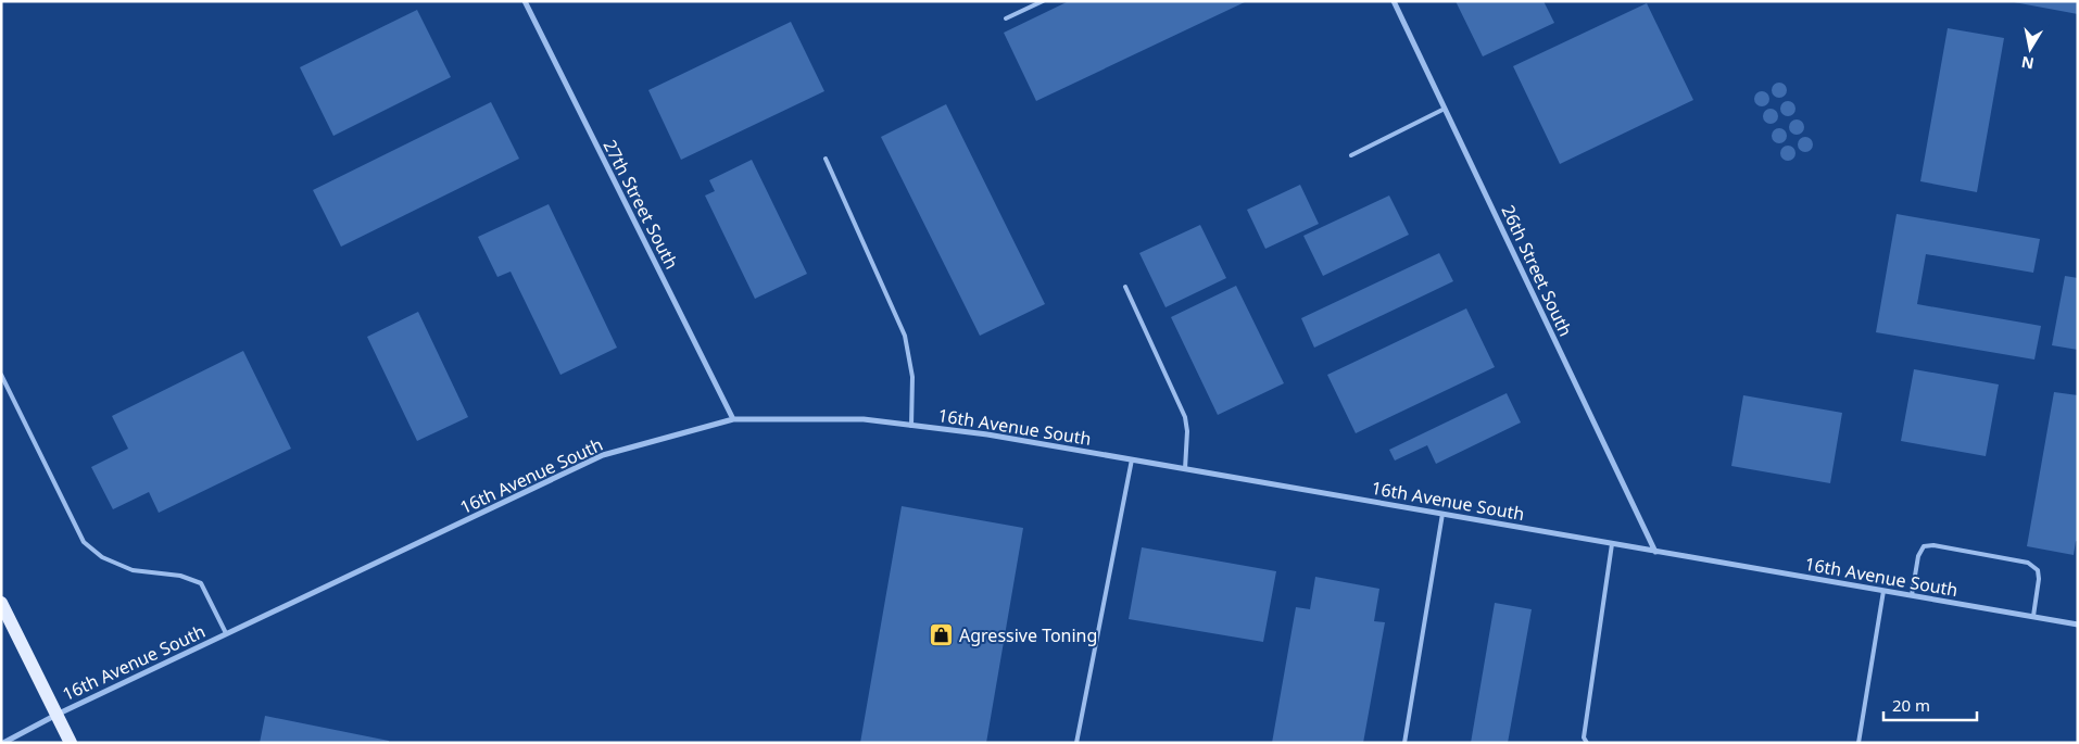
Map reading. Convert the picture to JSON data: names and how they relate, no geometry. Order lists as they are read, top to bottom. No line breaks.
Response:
{"streets":{"street":["27th Street South","26th Street South","16th Avenue South"]},"crossings":[["27th Street South","16th Avenue South"],["26th Street South","16th Avenue South"]],"places":{"shop":["Agressive Toning"]},"scale_bar":"20 m","north":"bottom"}
